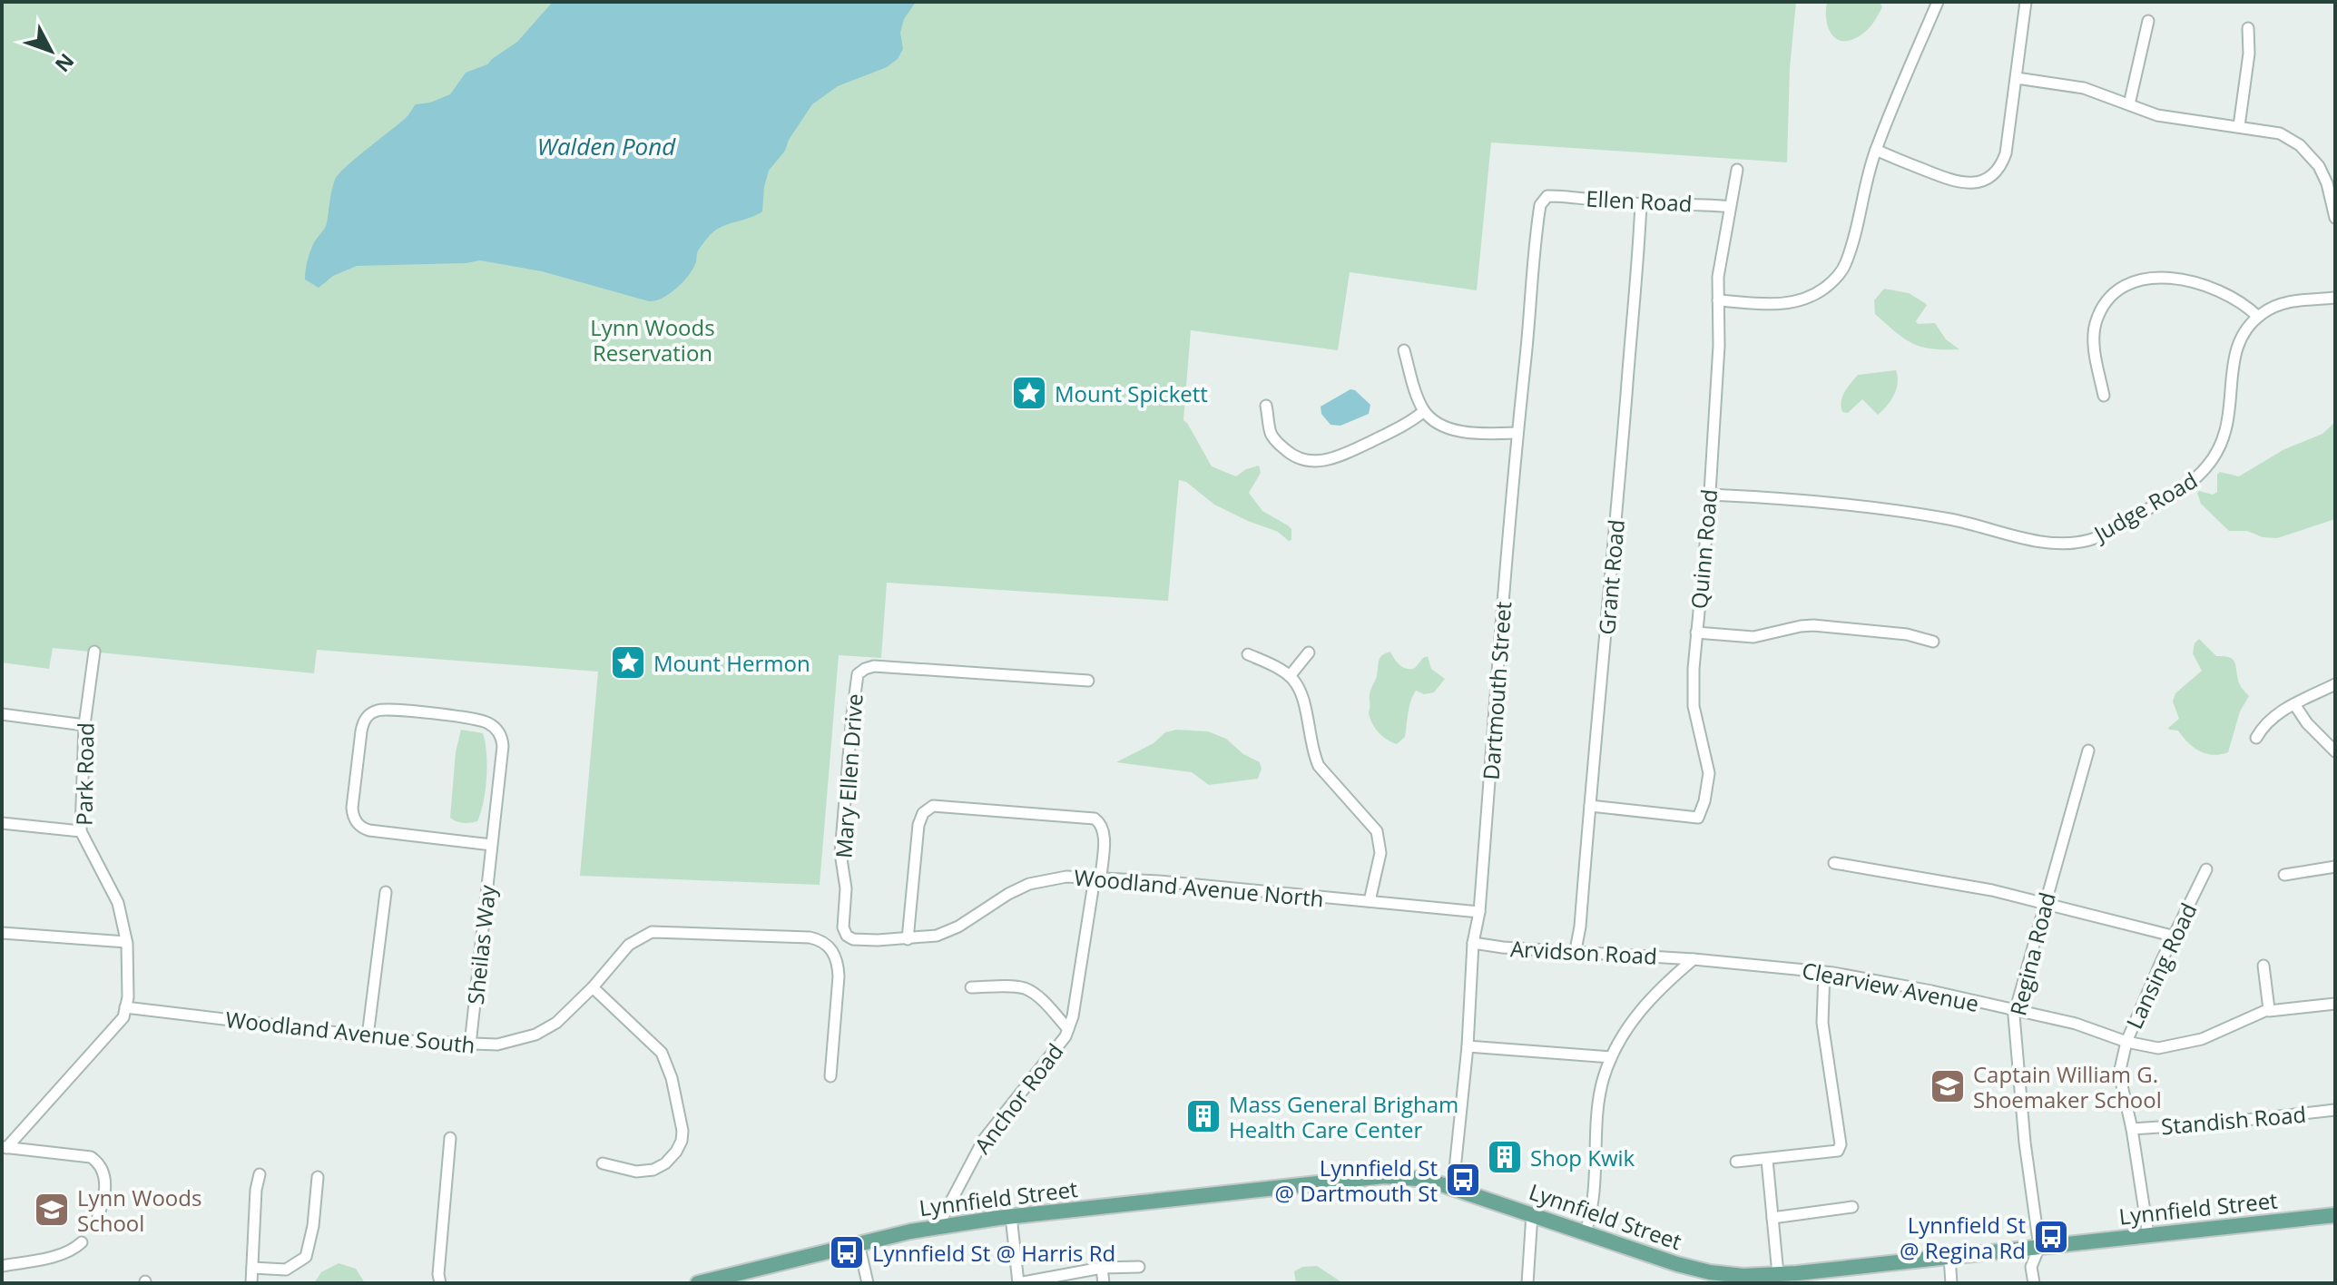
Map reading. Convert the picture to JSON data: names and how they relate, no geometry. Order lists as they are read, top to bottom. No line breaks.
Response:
{"streets":{"main road":["Lynnfield Street"],"street":["Ellen Road","Judge Road","Quinn Road","Grant Road","Dartmouth Street","Park Road","Mary Ellen Drive","Woodland Avenue North","Sheilas Way","Arvidson Road","Regina Road","Lansing Road","Clearview Avenue","Woodland Avenue South","Anchor Road","Standish Road"]},"crossings":[["Ellen Road","Quinn Road"],["Ellen Road","Grant Road"],["Ellen Road","Dartmouth Street"],["Judge Road","Quinn Road"],["Quinn Road","Grant Road"],["Grant Road","Arvidson Road"],["Dartmouth Street","Woodland Avenue North"],["Dartmouth Street","Arvidson Road"],["Dartmouth Street","Lynnfield Street"],["Park Road","Woodland Avenue South"],["Mary Ellen Drive","Woodland Avenue North"],["Woodland Avenue North","Anchor Road"],["Sheilas Way","Woodland Avenue South"],["Arvidson Road","Clearview Avenue"],["Regina Road","Clearview Avenue"],["Regina Road","Lynnfield Street"],["Lansing Road","Clearview Avenue"],["Lansing Road","Standish Road"],["Lansing Road","Lynnfield Street"],["Anchor Road","Lynnfield Street"]],"water":["Walden Pond"],"parks":["Lynn Woods Reservation"],"places":{"place":["Mount Spickett","Mount Hermon"],"school or university":["Captain William G. Shoemaker School","Lynn Woods School"],"building":["Mass General Brigham Health Care Center","Shop Kwik"],"bus stop":["Lynnfield St @ Dartmouth St","Lynnfield St @ Regina Rd","Lynnfield St @ Harris Rd"]},"north":"bottom right"}
